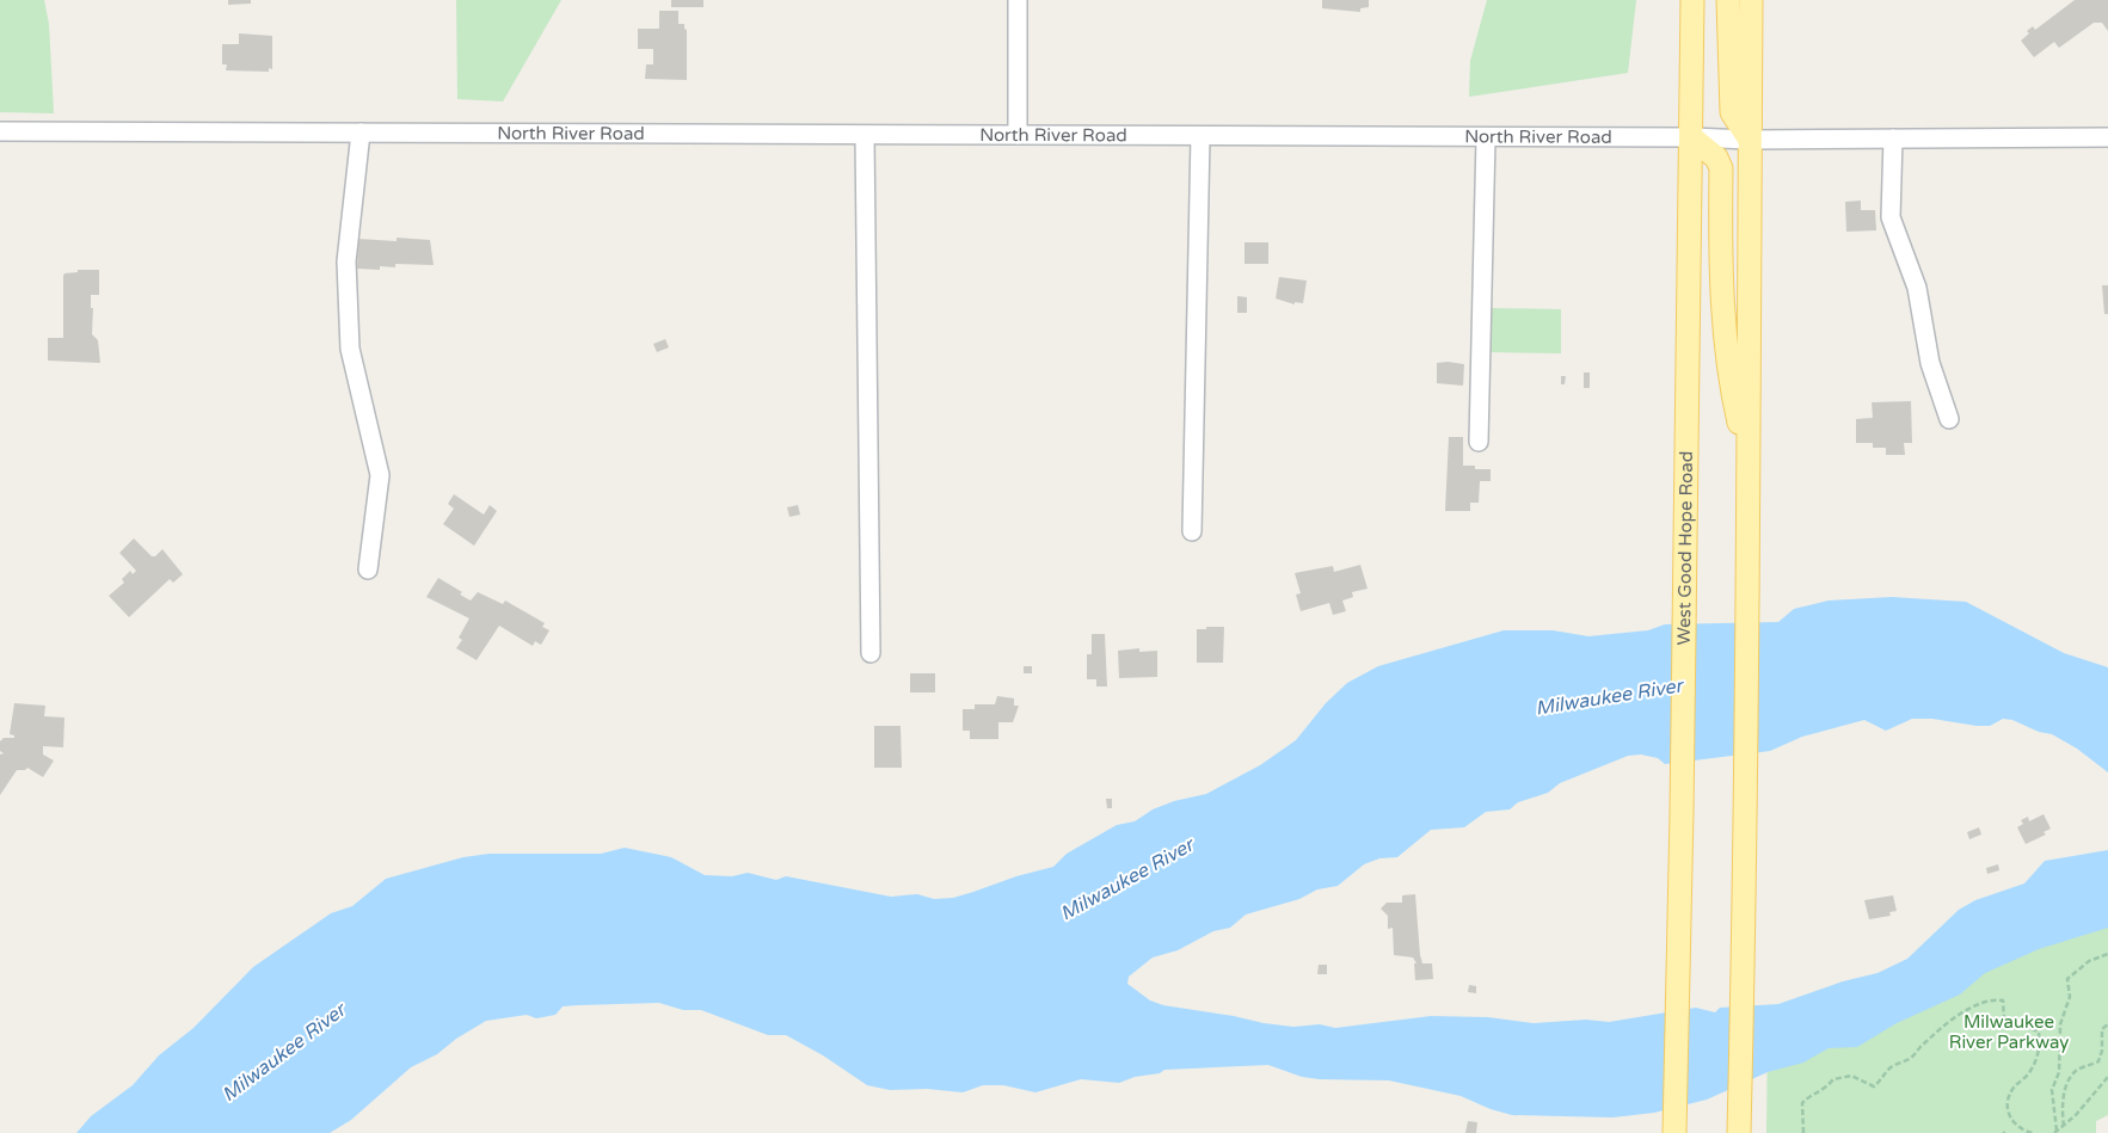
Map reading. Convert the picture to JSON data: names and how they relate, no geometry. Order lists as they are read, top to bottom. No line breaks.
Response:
{"streets":{"main road":["West Good Hope Road"],"street":["North River Road"]},"crossings":[["North River Road","West Good Hope Road"]],"water":["Milwaukee River"],"parks":["Milwaukee River Parkway"]}
